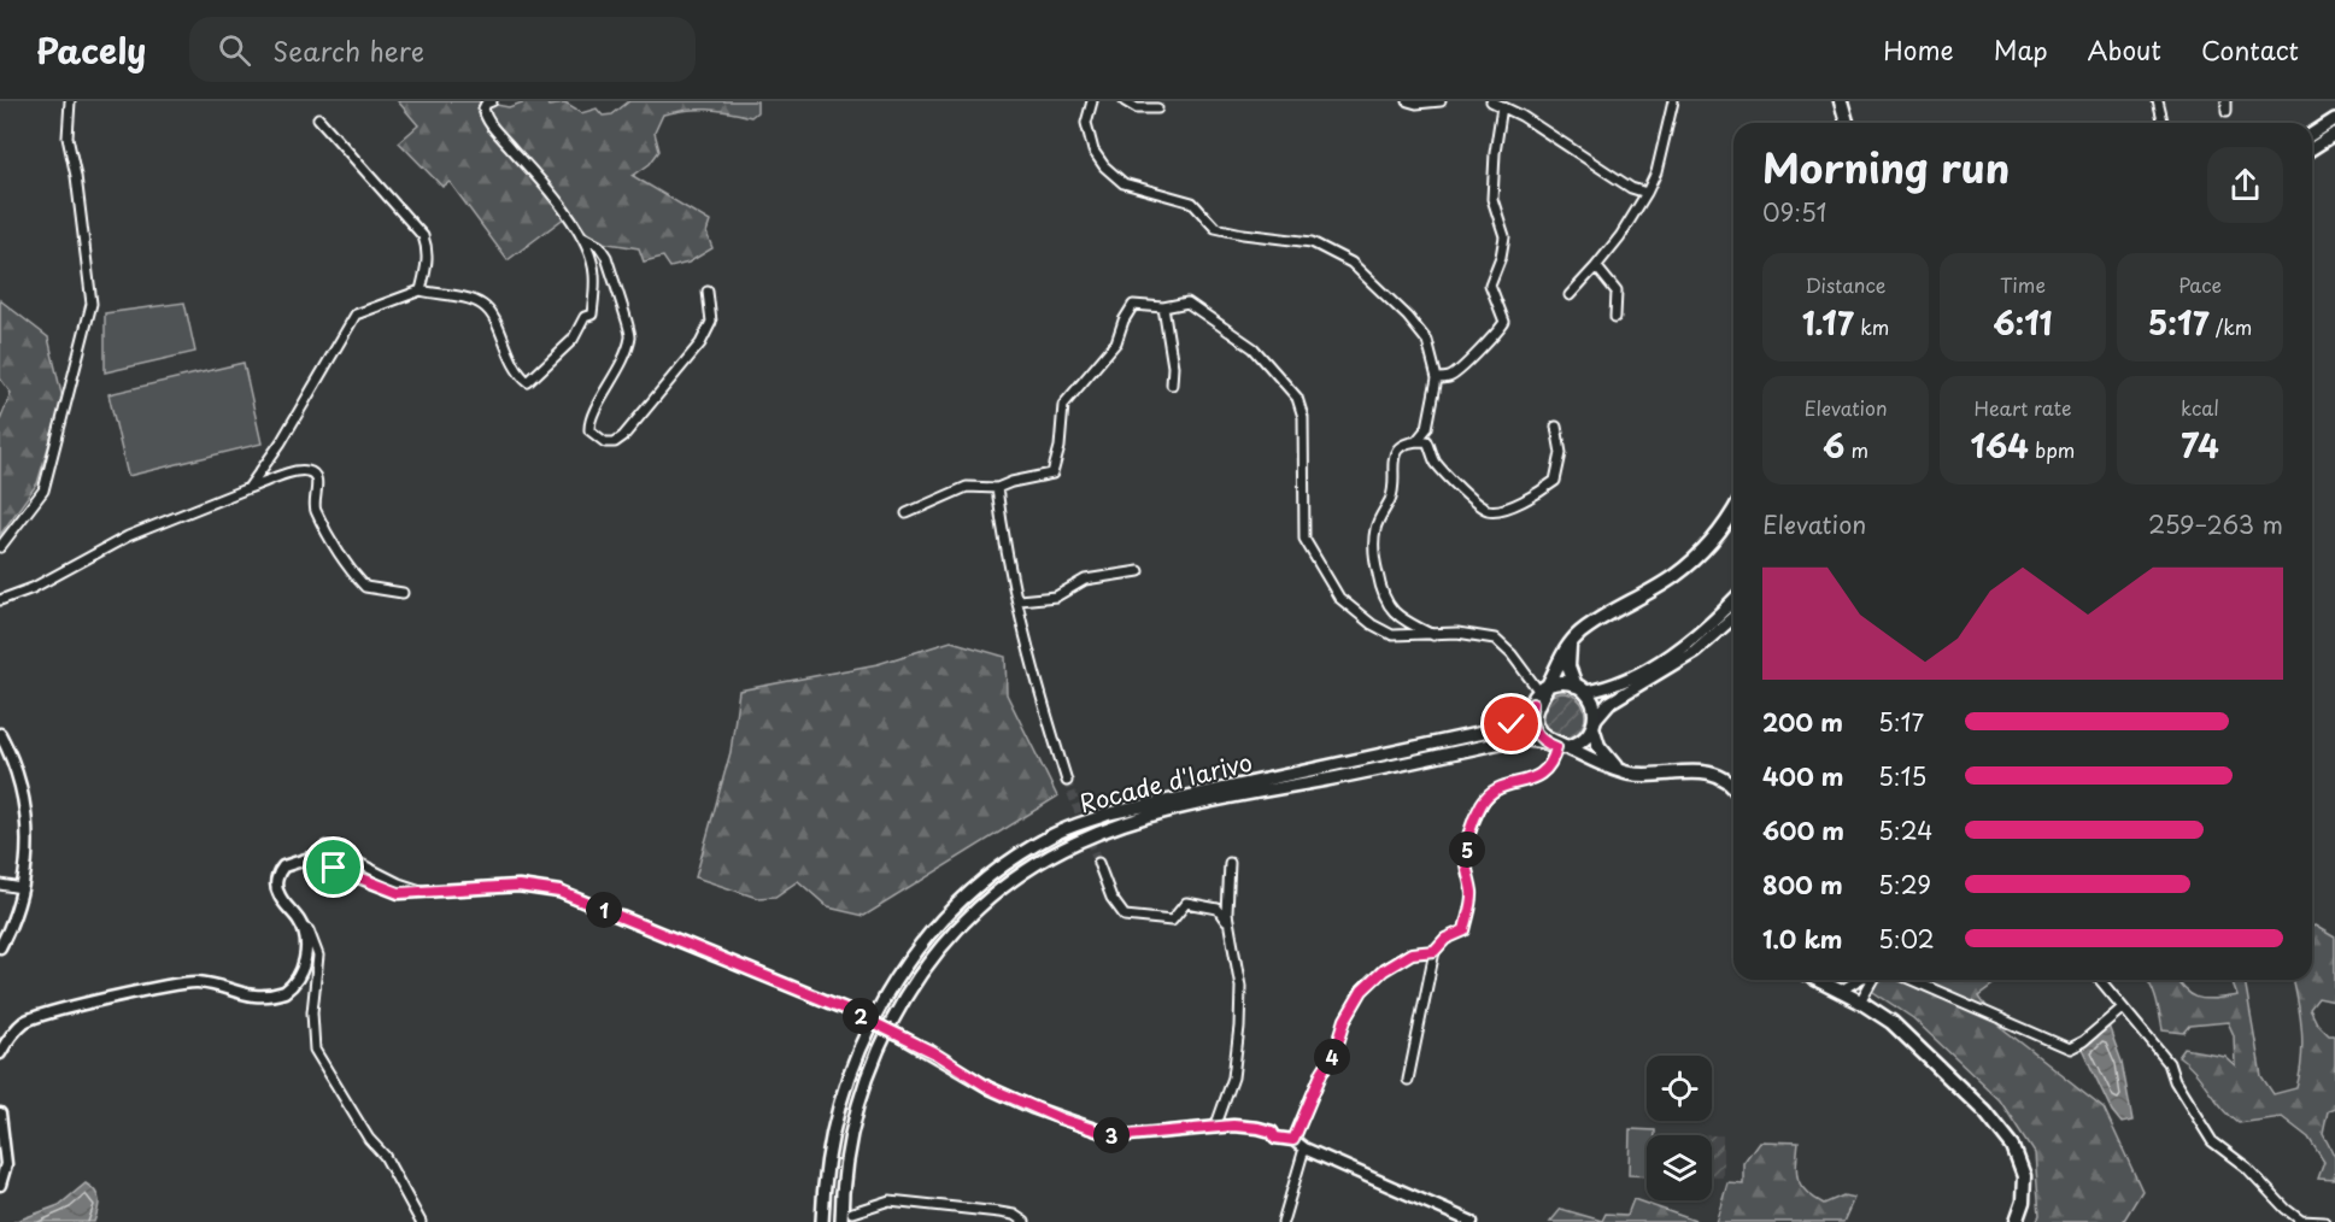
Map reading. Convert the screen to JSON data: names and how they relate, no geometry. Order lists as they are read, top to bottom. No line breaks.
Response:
{"streets":{"main road":["Rocade d'Iarivo"]},"page":{"header":"Pacely","search":"Search here","nav":["Home","Map","About","Contact"],"heading":["Morning run","09:51"],"stats":[["Distance","1.17 km"],["Time","6:11"],["Pace","5:17 /km"],["Elevation","6 m"],["Heart rate","164 bpm"],["kcal","74"]],"chart":["Elevation","259–263 m"],"list":[{"name":"200 m","note":"5:17"},{"name":"400 m","note":"5:15"},{"name":"600 m","note":"5:24"},{"name":"800 m","note":"5:29"},{"name":"1.0 km","note":"5:02"}],"pins":["5","1","2","4","3"]}}
